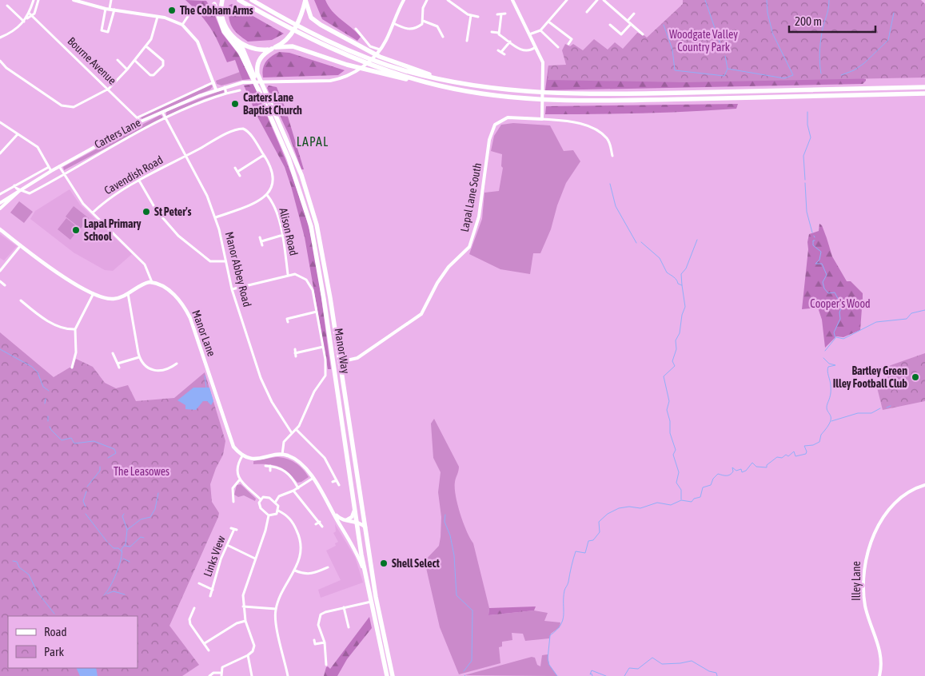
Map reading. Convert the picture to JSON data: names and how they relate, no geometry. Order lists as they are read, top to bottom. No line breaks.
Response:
{"streets":{"highway":["Manor Way"],"main road":["Manor Lane"],"street":["Bourne Avenue","Carters Lane","Cavendish Road","Lapal Lane South","Alison Road","Manor Abbey Road","Links View","Illey Lane"]},"crossings":[["Bourne Avenue","Carters Lane"],["Carters Lane","Manor Abbey Road"],["Cavendish Road","Manor Abbey Road"]],"districts":["LAPAL"],"parks":["Woodgate Valley Country Park","Cooper's Wood","The Leasowes"],"places":["The Cobham Arms","Carters Lane Baptist Church","St Peter's","Lapal Primary School","Bartley Green Illey Football Club","Shell Select"],"legend":["Road","Park"],"scale_bar":"200 m"}
